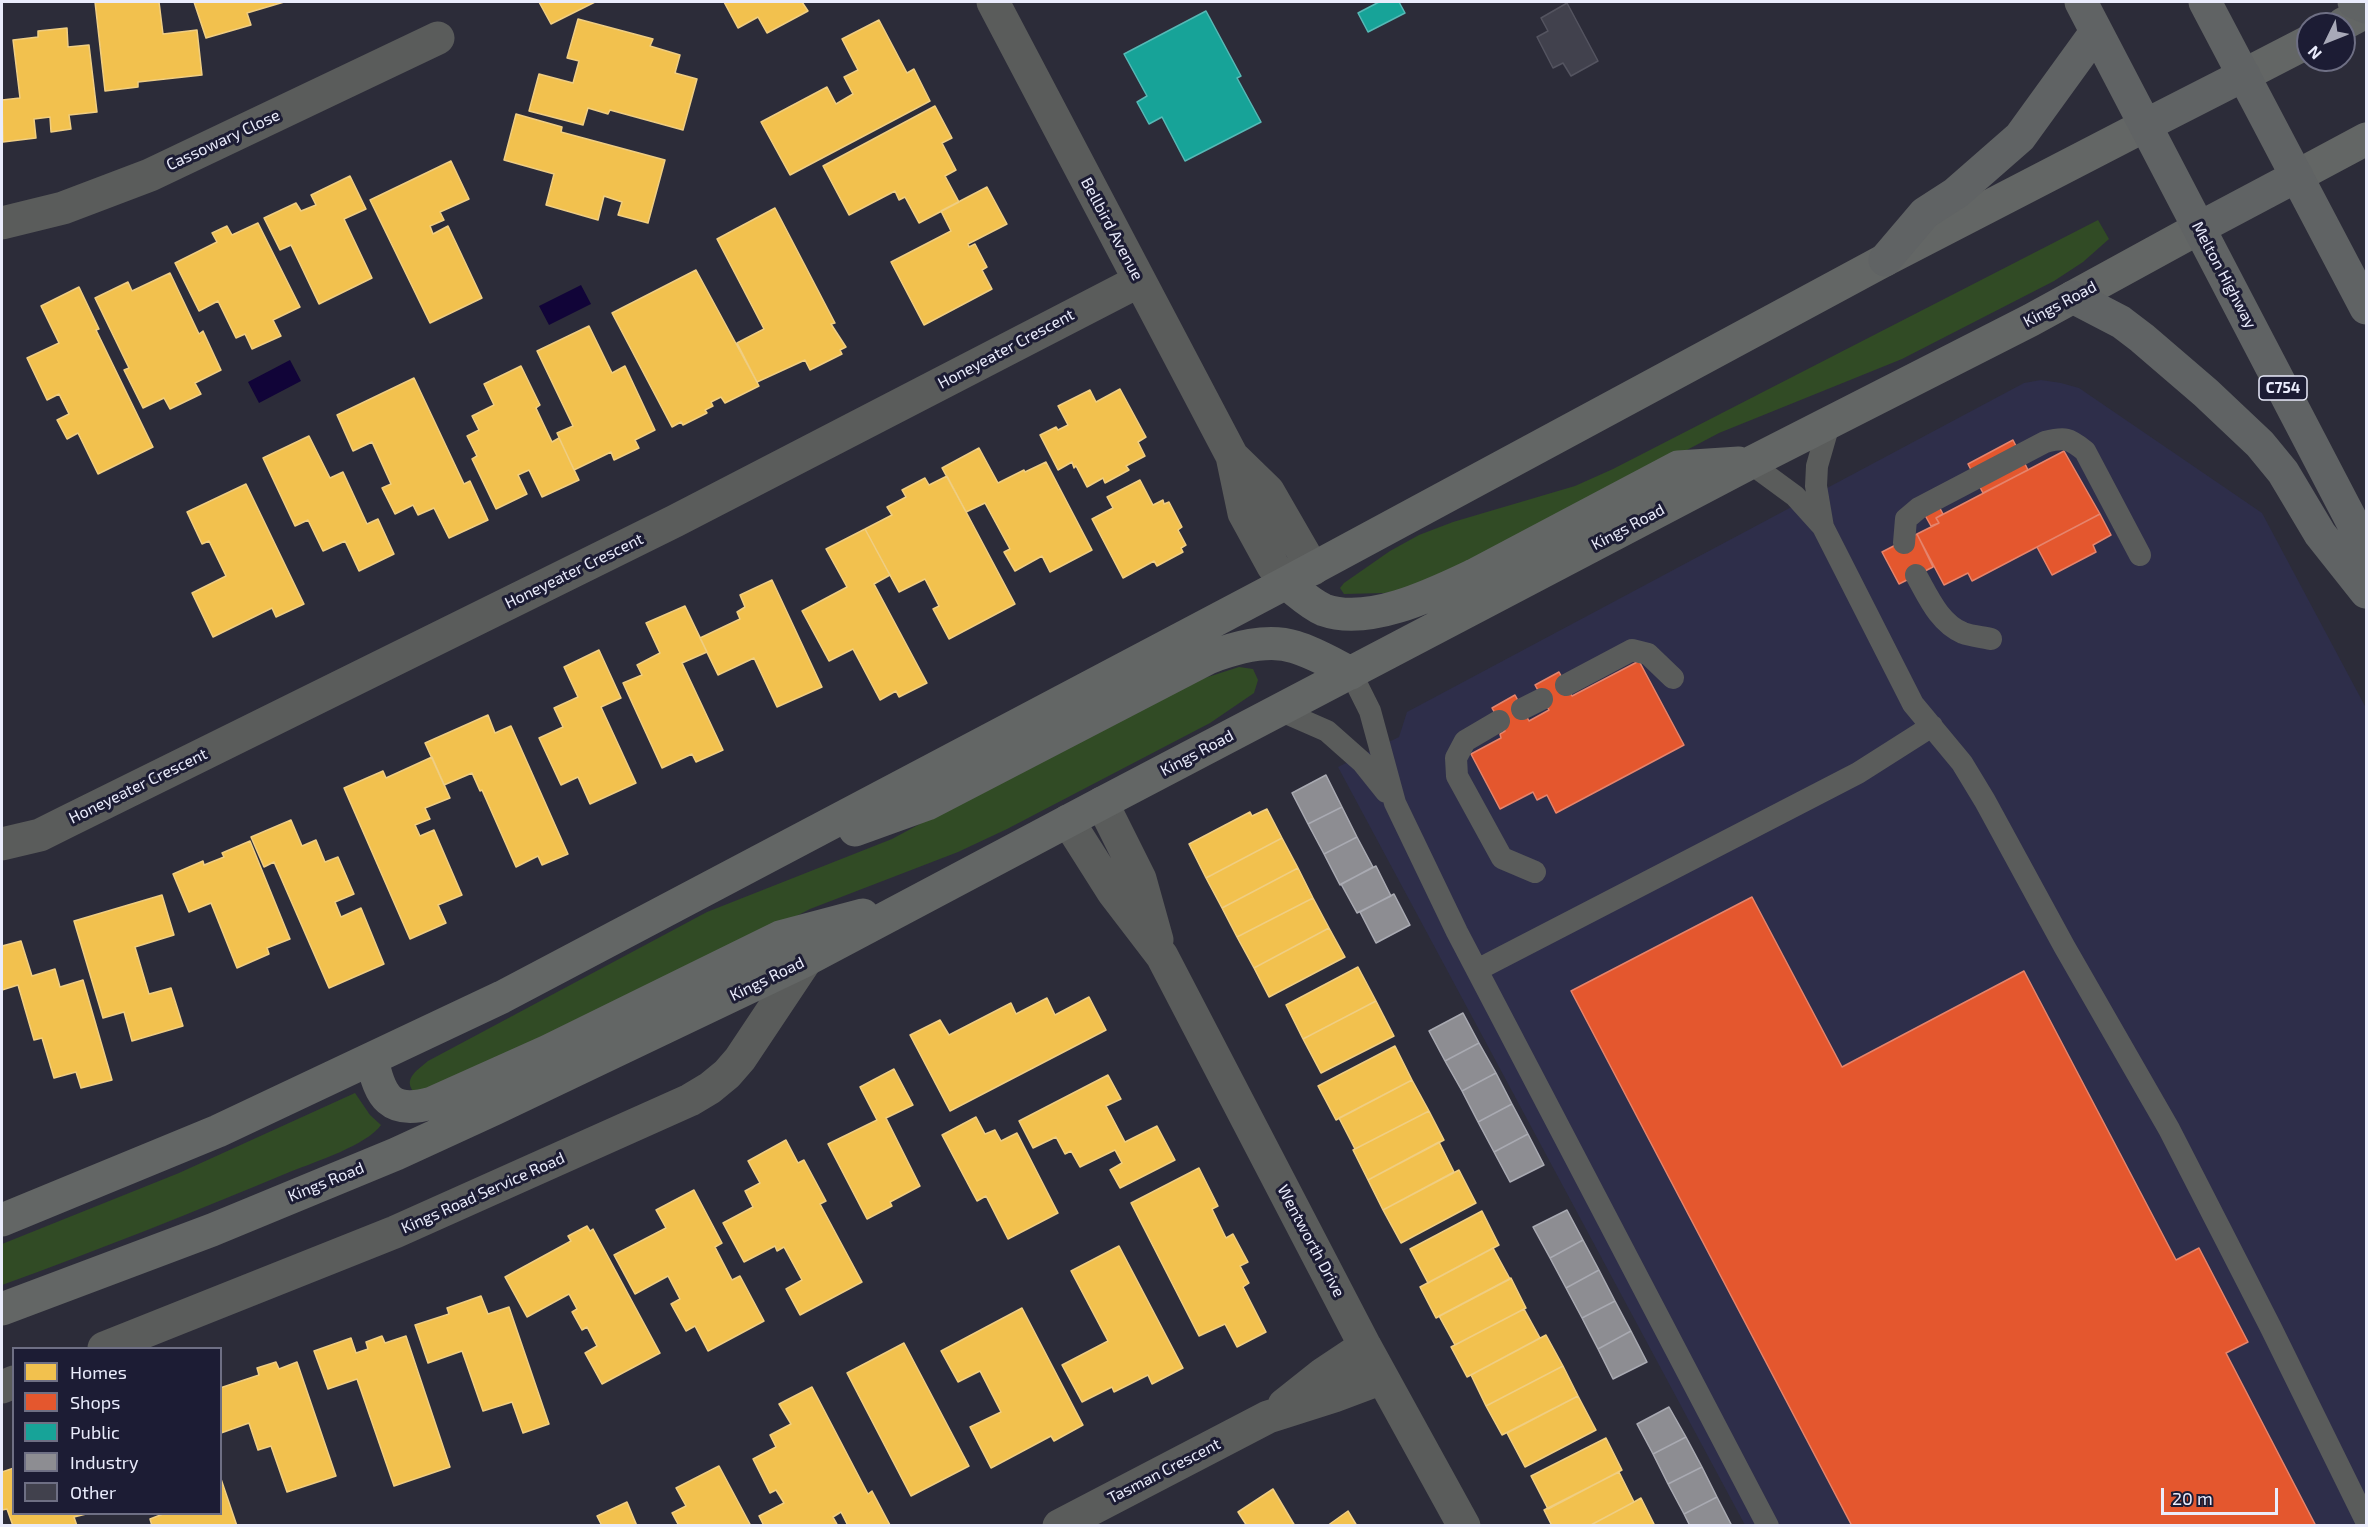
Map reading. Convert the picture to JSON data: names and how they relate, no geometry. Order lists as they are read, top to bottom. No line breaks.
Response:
{"streets":{"highway":["Melton Highway","Kings Road","C754"],"street":["Cassowary Close","Bellbird Avenue","Honeyeater Crescent","Kings Road Service Road","Wentworth Drive","Tasman Crescent"]},"crossings":[["Bellbird Avenue","Honeyeater Crescent"],["Melton Highway","Kings Road"],["Kings Road","Kings Road Service Road"],["Kings Road","Wentworth Drive"],["Wentworth Drive","Tasman Crescent"]],"legend":["Homes","Shops","Public","Industry","Other"],"scale_bar":"20 m","north":"bottom left"}
